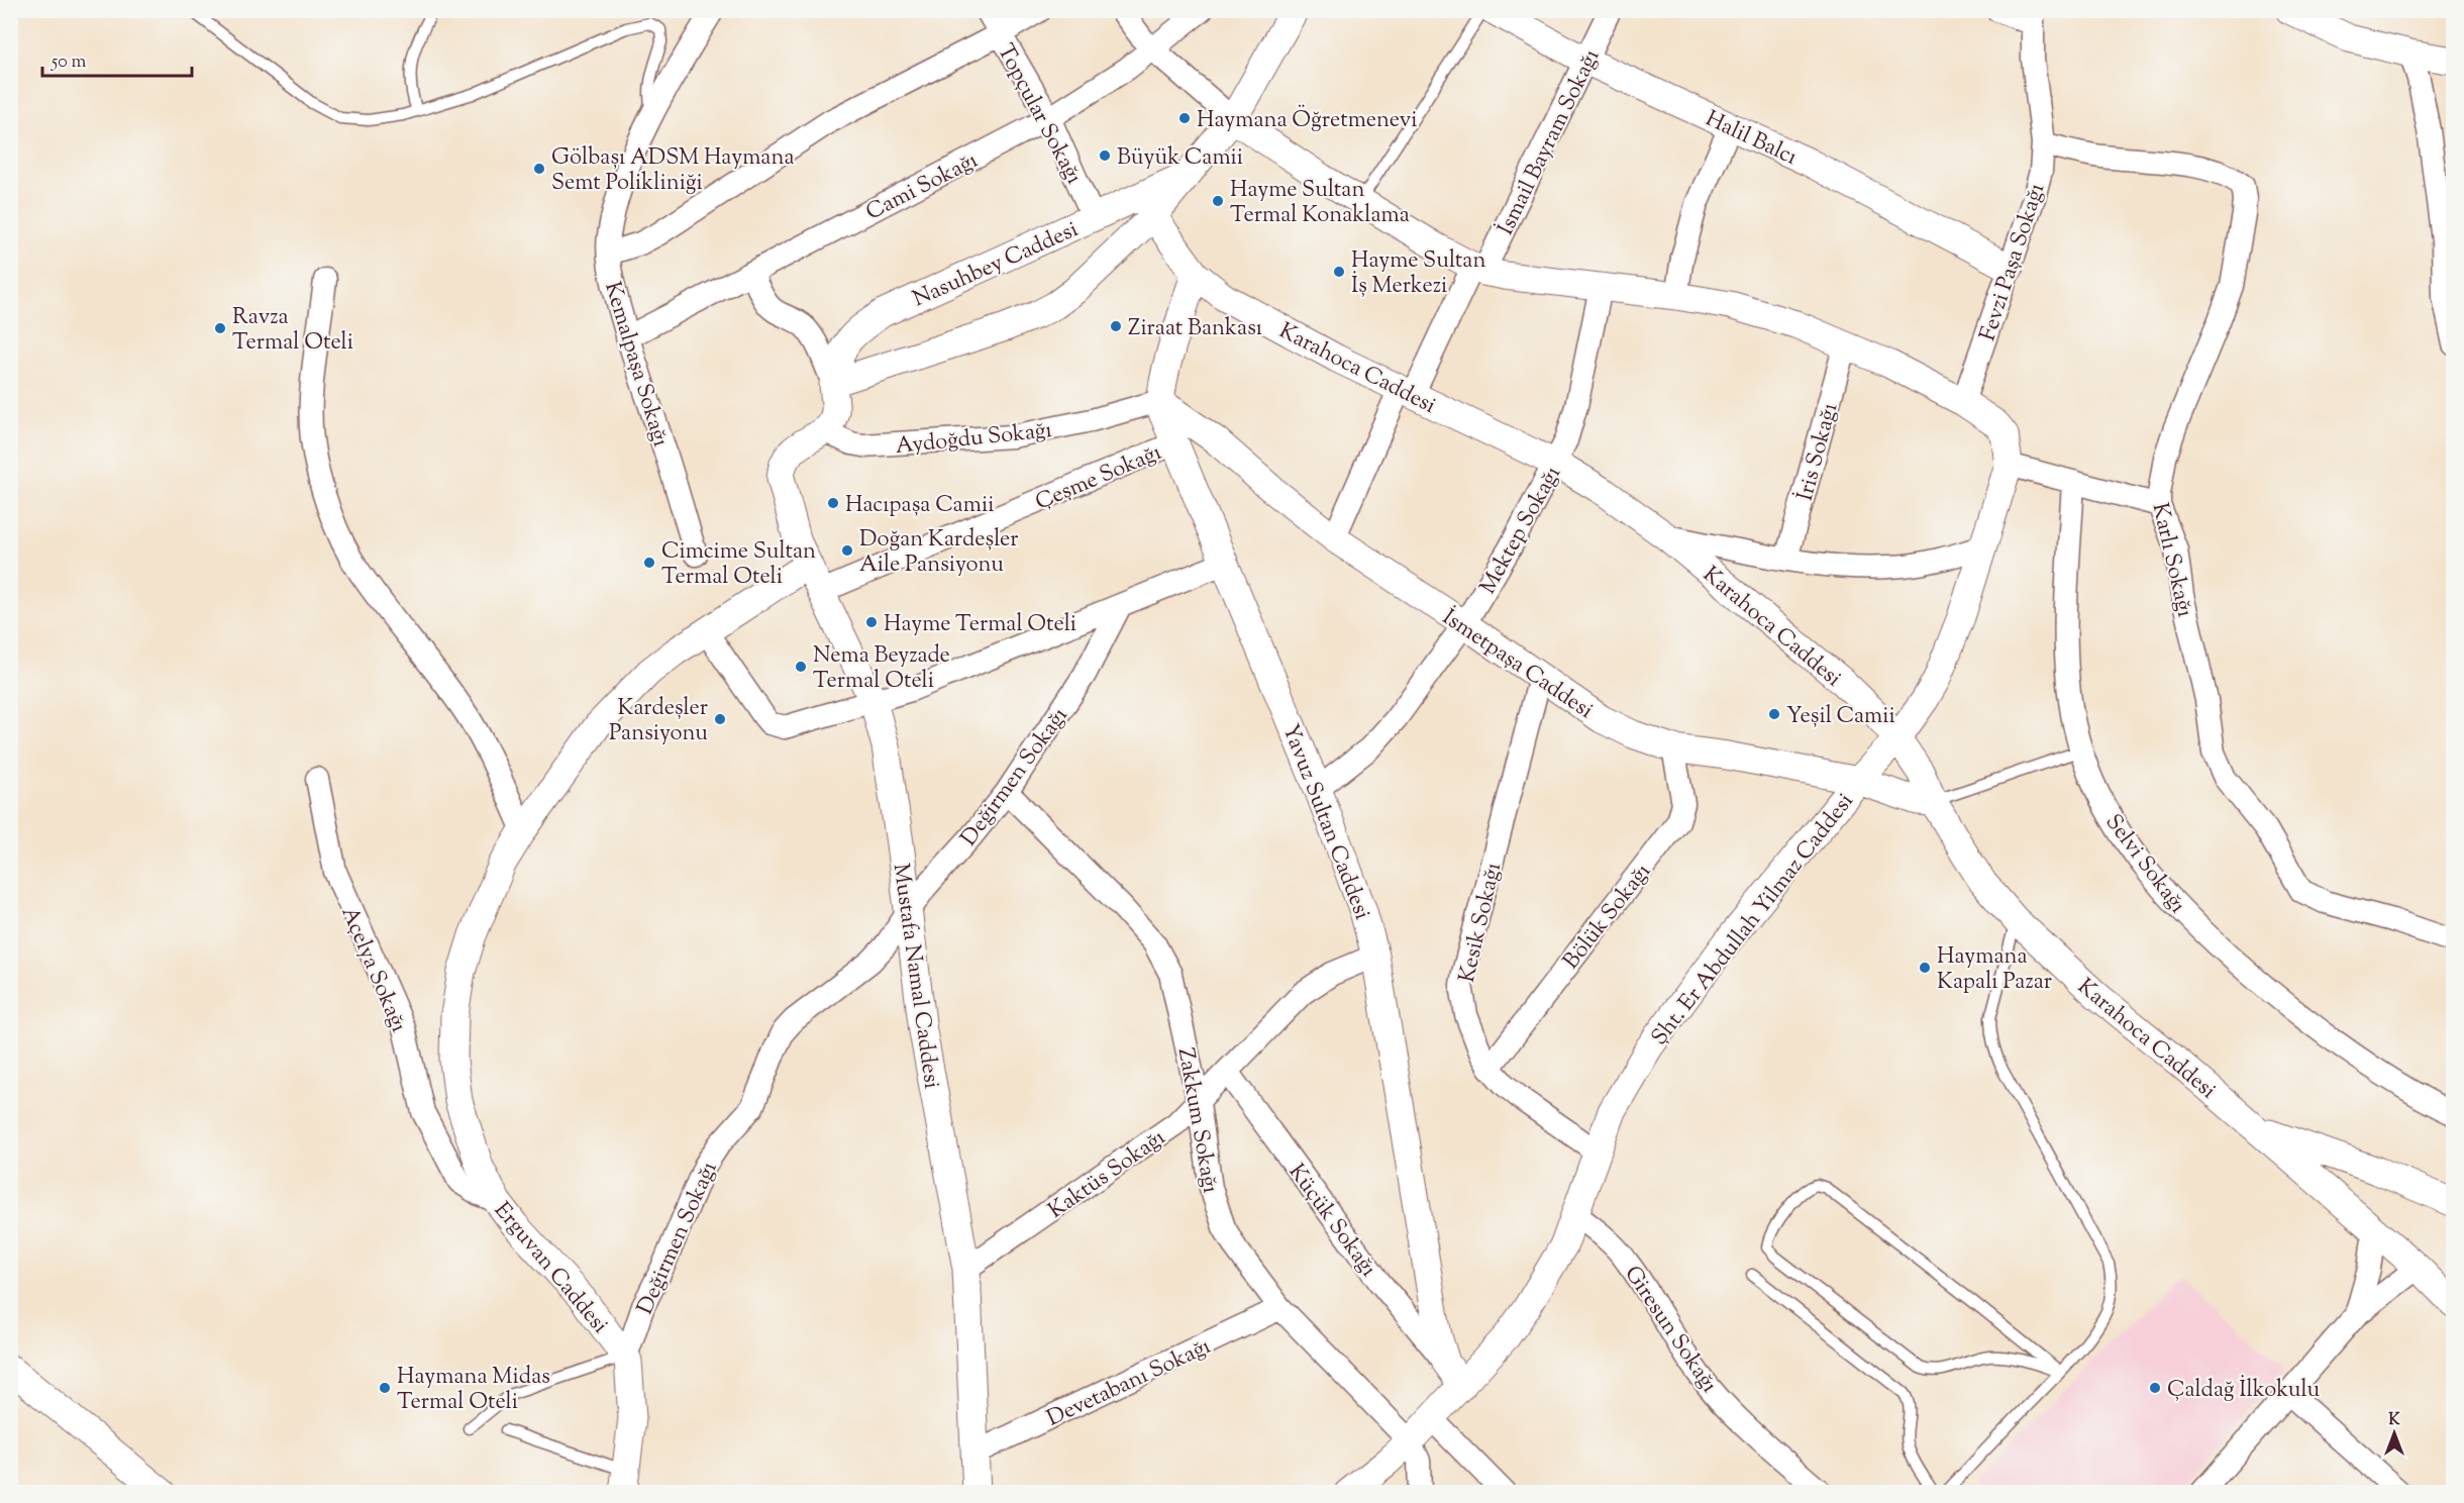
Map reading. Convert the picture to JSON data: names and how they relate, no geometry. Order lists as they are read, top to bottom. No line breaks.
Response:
{"streets":{"street":["Topçular Sokağı","Halil Balcı","İsmail Bayram Sokağı","Cami Sokağı","Fevzi Paşa Sokağı","Nasuhbey Caddesi","Kemalpaşa Sokağı","Karahoca Caddesi","Aydoğdu Sokağı","İris Sokağı","Çeşme Sokağı","Mektep Sokağı","Karlı Sokağı","İsmetpaşa Caddesi","Değirmen Sokağı","Yavuz Sultan Caddesi","Selvi Sokağı","Bölük Sokağı","Şht. Er Abdullah Yilmaz Caddesi","Kesik Sokağı","Açelya Sokağı","Mustafa Namal Caddesi","Zakkum Sokağı","Kaktüs Sokağı","Küçük Sokağı","Erguvan Caddesi","Giresun Sokağı","Devetabanı Sokağı"]},"crossings":[["Topçular Sokağı","Cami Sokağı"],["Topçular Sokağı","Nasuhbey Caddesi"],["Halil Balcı","İsmail Bayram Sokağı"],["Halil Balcı","Fevzi Paşa Sokağı"],["İsmail Bayram Sokağı","Karahoca Caddesi"],["İsmail Bayram Sokağı","İsmetpaşa Caddesi"],["Cami Sokağı","Kemalpaşa Sokağı"],["Fevzi Paşa Sokağı","Karlı Sokağı"],["Nasuhbey Caddesi","Aydoğdu Sokağı"],["Nasuhbey Caddesi","Mustafa Namal Caddesi"],["Karahoca Caddesi","Mektep Sokağı"],["Karahoca Caddesi","İsmetpaşa Caddesi"],["Karahoca Caddesi","Şht. Er Abdullah Yilmaz Caddesi"],["Aydoğdu Sokağı","İsmetpaşa Caddesi"],["Aydoğdu Sokağı","Yavuz Sultan Caddesi"],["Aydoğdu Sokağı","Mustafa Namal Caddesi"],["Çeşme Sokağı","Yavuz Sultan Caddesi"],["Çeşme Sokağı","Mustafa Namal Caddesi"],["Mektep Sokağı","İsmetpaşa Caddesi"],["Mektep Sokağı","Yavuz Sultan Caddesi"],["İsmetpaşa Caddesi","Yavuz Sultan Caddesi"],["İsmetpaşa Caddesi","Bölük Sokağı"],["İsmetpaşa Caddesi","Şht. Er Abdullah Yilmaz Caddesi"],["İsmetpaşa Caddesi","Kesik Sokağı"],["Değirmen Sokağı","Mustafa Namal Caddesi"],["Değirmen Sokağı","Zakkum Sokağı"],["Değirmen Sokağı","Erguvan Caddesi"],["Yavuz Sultan Caddesi","Şht. Er Abdullah Yilmaz Caddesi"],["Yavuz Sultan Caddesi","Kaktüs Sokağı"],["Yavuz Sultan Caddesi","Küçük Sokağı"],["Bölük Sokağı","Kesik Sokağı"],["Şht. Er Abdullah Yilmaz Caddesi","Kesik Sokağı"],["Şht. Er Abdullah Yilmaz Caddesi","Zakkum Sokağı"],["Şht. Er Abdullah Yilmaz Caddesi","Giresun Sokağı"],["Açelya Sokağı","Erguvan Caddesi"],["Mustafa Namal Caddesi","Kaktüs Sokağı"],["Mustafa Namal Caddesi","Erguvan Caddesi"],["Mustafa Namal Caddesi","Devetabanı Sokağı"],["Zakkum Sokağı","Kaktüs Sokağı"],["Zakkum Sokağı","Devetabanı Sokağı"],["Kaktüs Sokağı","Küçük Sokağı"]],"places":["Haymana Öğretmenevi","Büyük Camii","Gölbaşı ADSM Haymana Semt Polikliniği","Hayme Sultan Termal Konaklama","Hayme Sultan İş Merkezi","Ziraat Bankası","Ravza Termal Oteli","Hacıpaşa Camii","Doğan Kardeşler Aile Pansiyonu","Cimcime Sultan Termal Oteli","Hayme Termal Oteli","Nema Beyzade Termal Oteli","Yeşil Camii","Kardeşler Pansiyonu","Haymana Kapalı Pazar","Haymana Midas Termal Oteli","Çaldağ İlkokulu"],"scale_bar":"50 m","north":"top"}
